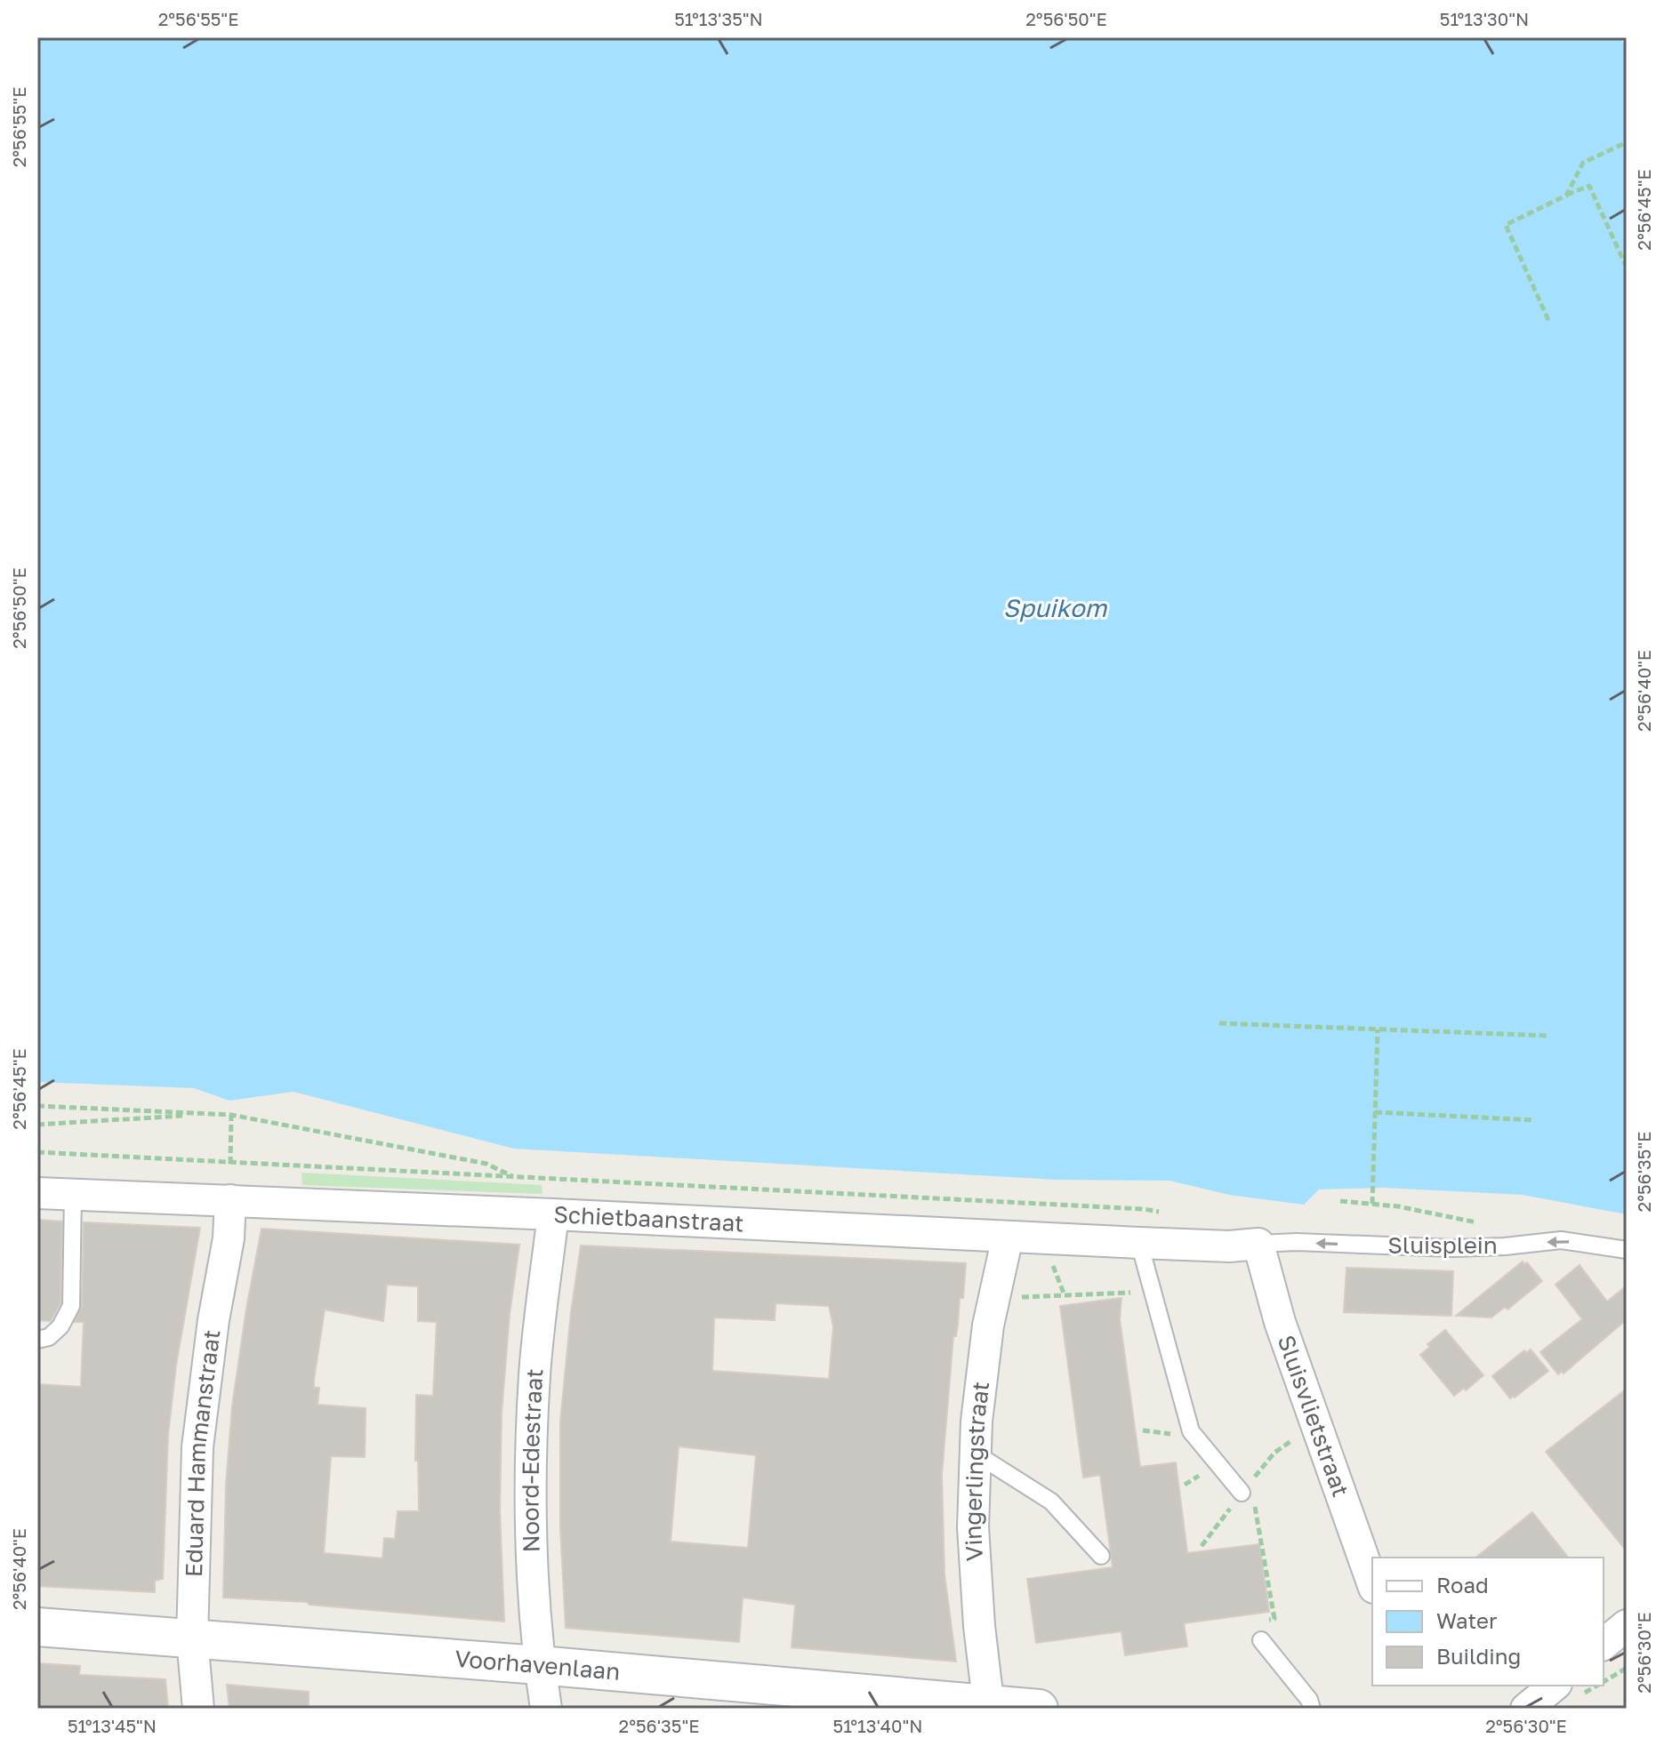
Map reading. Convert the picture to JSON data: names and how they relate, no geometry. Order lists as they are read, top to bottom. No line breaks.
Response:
{"streets":{"street":["Schietbaanstraat","Sluisvlietstraat","Eduard Hammanstraat","Noord-Edestraat","Vingerlingstraat","Voorhavenlaan"],"lane":["Sluisplein"]},"crossings":[["Schietbaanstraat","Sluisplein"],["Schietbaanstraat","Sluisvlietstraat"],["Schietbaanstraat","Eduard Hammanstraat"],["Schietbaanstraat","Noord-Edestraat"],["Schietbaanstraat","Vingerlingstraat"],["Sluisplein","Sluisvlietstraat"],["Eduard Hammanstraat","Voorhavenlaan"],["Noord-Edestraat","Voorhavenlaan"],["Vingerlingstraat","Voorhavenlaan"]],"one_way":["Sluisplein"],"water":["Spuikom"],"legend":["Road","Water","Building"],"coordinates":["2°56'55\"E","51°13'35\"N","2°56'50\"E","51°13'30\"N","2°56'45\"E","2°56'40\"E","2°56'35\"E","2°56'30\"E","51°13'45\"N","51°13'40\"N"]}
